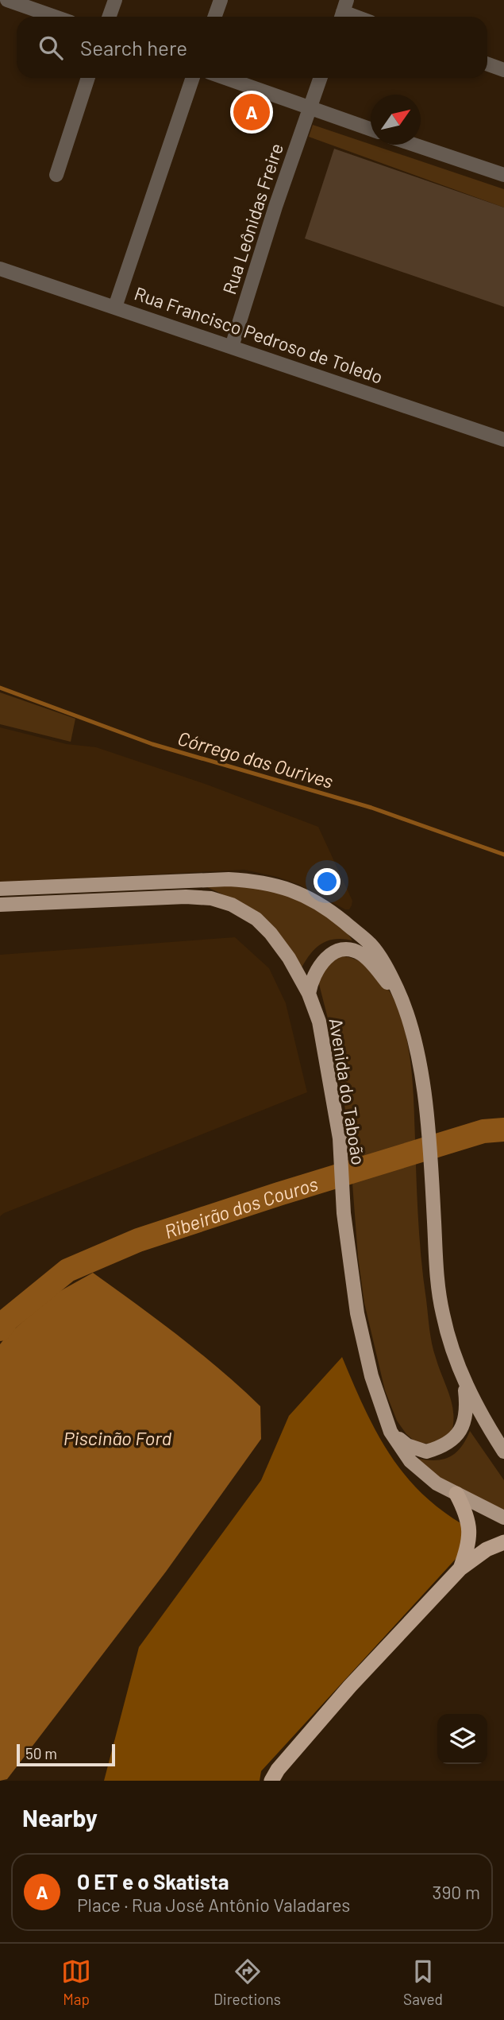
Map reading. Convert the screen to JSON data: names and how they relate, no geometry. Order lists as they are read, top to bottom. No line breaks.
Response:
{"streets":{"main road":["Avenida do Taboão"],"street":["Rua Leônidas Freire","Rua Francisco Pedroso de Toledo"]},"crossings":[["Rua Leônidas Freire","Rua Francisco Pedroso de Toledo"]],"water":["Córrego das Ourives","Ribeirão dos Couros","Piscinão Ford"],"scale_bar":"50 m","north":"top right","page":{"search":"Search here","pins":"A","scale":"50 m","heading":"Nearby","list":[{"mark":"A","name":"O ET e o Skatista","note":"Place · Rua José Antônio Valadares","value":"390 m"}],"nav":["Map","Directions","Saved"]}}
